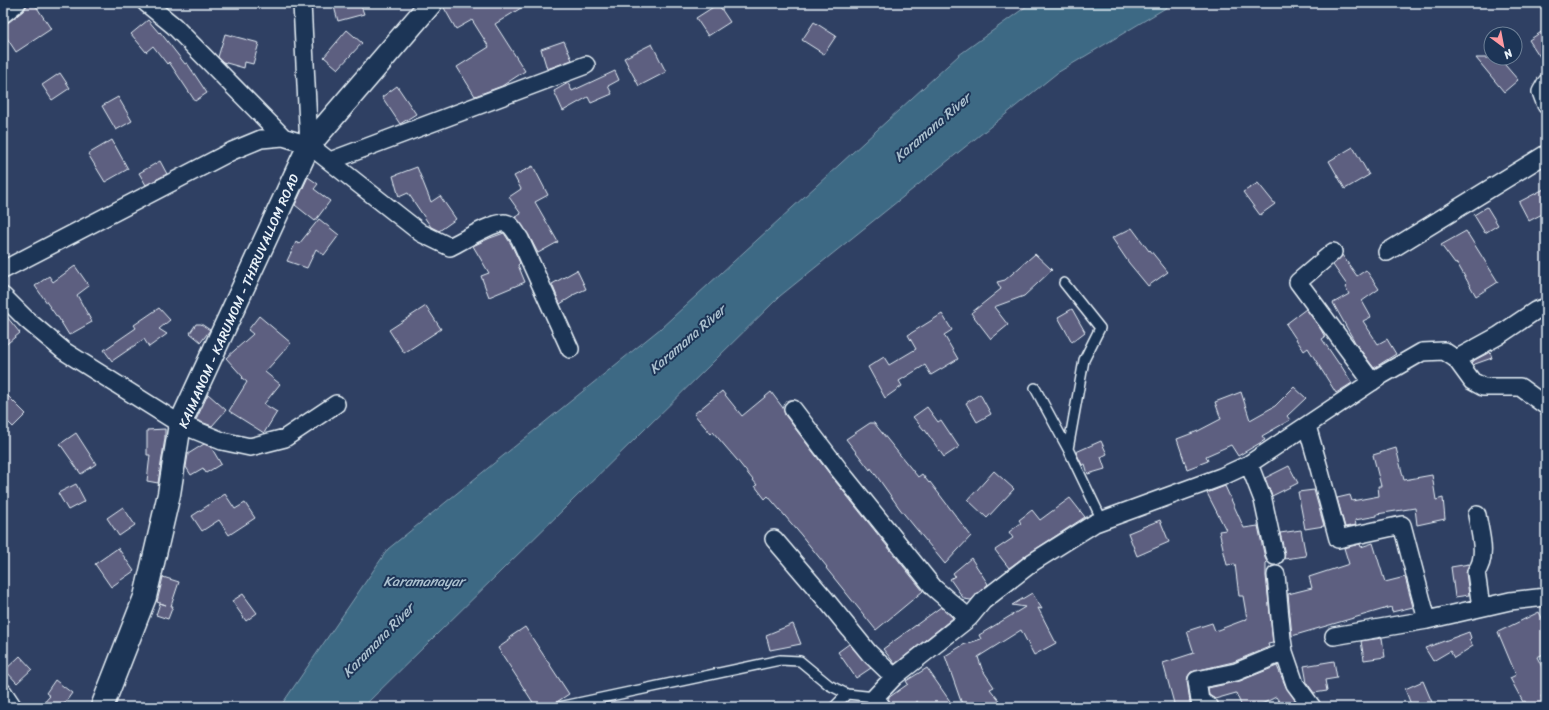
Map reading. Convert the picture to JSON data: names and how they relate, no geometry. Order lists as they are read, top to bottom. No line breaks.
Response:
{"streets":{"main road":["KAIMANOM - KARUMOM - THIRUVALLOM ROAD"]},"water":["Karamana River","Karamanayar"],"north":"bottom right"}
